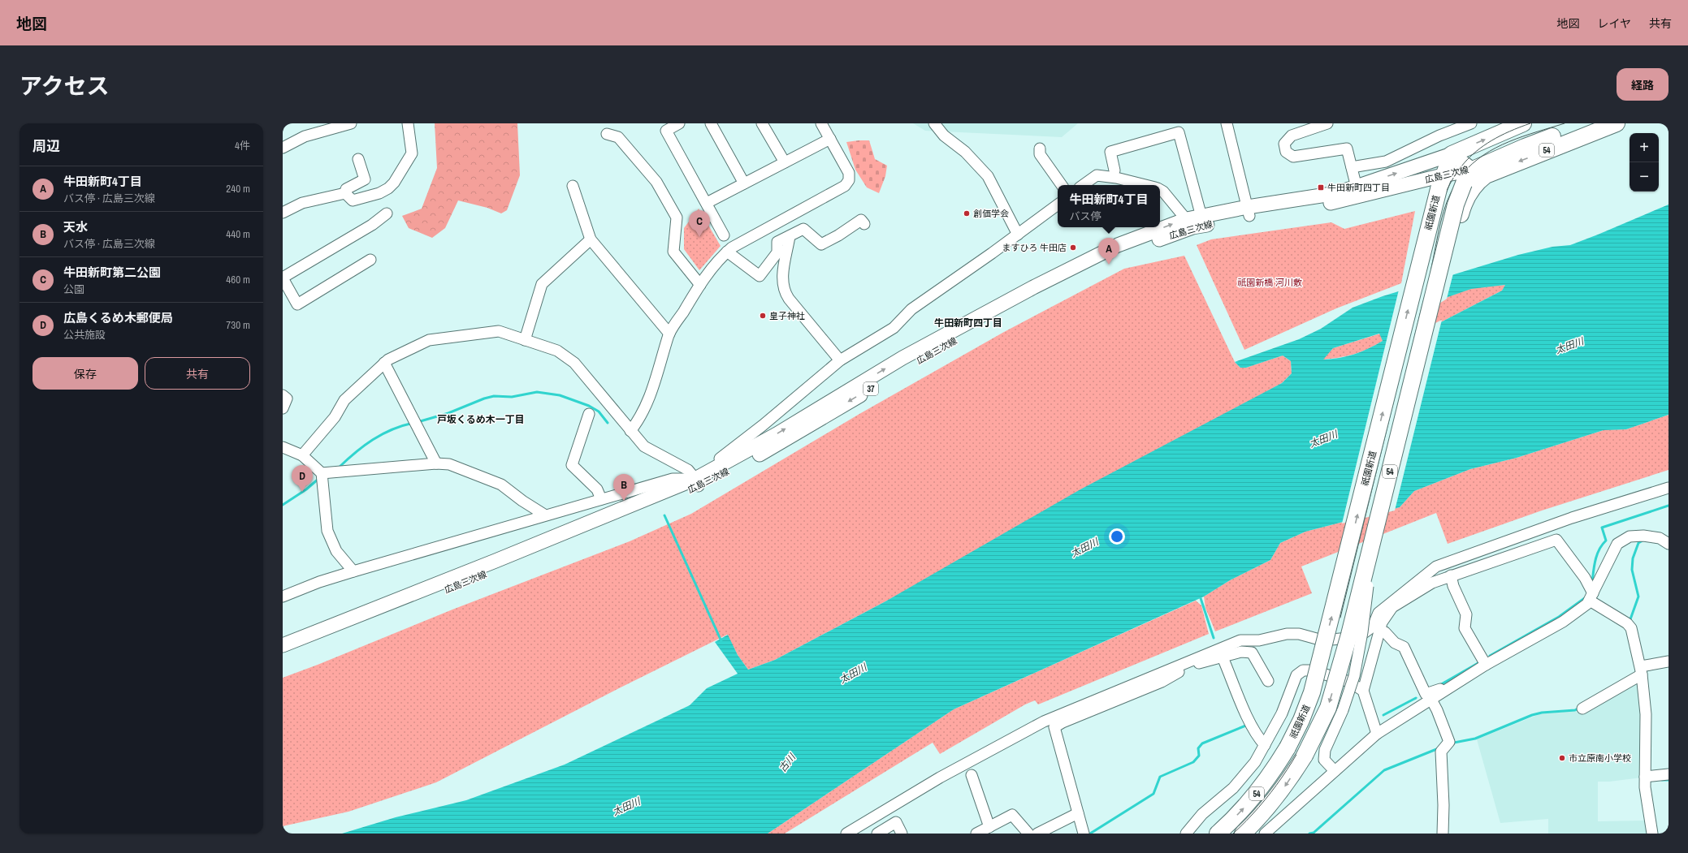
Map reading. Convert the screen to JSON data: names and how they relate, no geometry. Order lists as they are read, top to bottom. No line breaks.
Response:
{"streets":{"highway":["54","祇園新道"],"main road":["広島三次線","37"]},"crossings":[["54","広島三次線"],["広島三次線","祇園新道"]],"districts":["牛田新町四丁目","戸坂くるめ木一丁目"],"water":["太田川","古川"],"parks":["祇園新橋 河川敷"],"places":{"transit":["牛田新町四丁目"],"other":["創価学会","ますひろ 牛田店","皇子神社","市立原南小学校"]},"page":{"header":"地図","nav":["地図","レイヤ","共有"],"title":"アクセス","buttons":["経路",["保存","共有"]],"heading":["周辺","4件"],"map_buttons":["+","−"],"list":[{"mark":"A","name":"牛田新町4丁目","note":"バス停 · 広島三次線","value":"240 m"},{"mark":"B","name":"天水","note":"バス停 · 広島三次線","value":"440 m"},{"mark":"C","name":"牛田新町第二公園","note":"公園","value":"460 m"},{"mark":"D","name":"広島くるめ木郵便局","note":"公共施設","value":"730 m"}],"popup":["牛田新町4丁目","バス停"],"pins":["C","A","D","B"]}}
